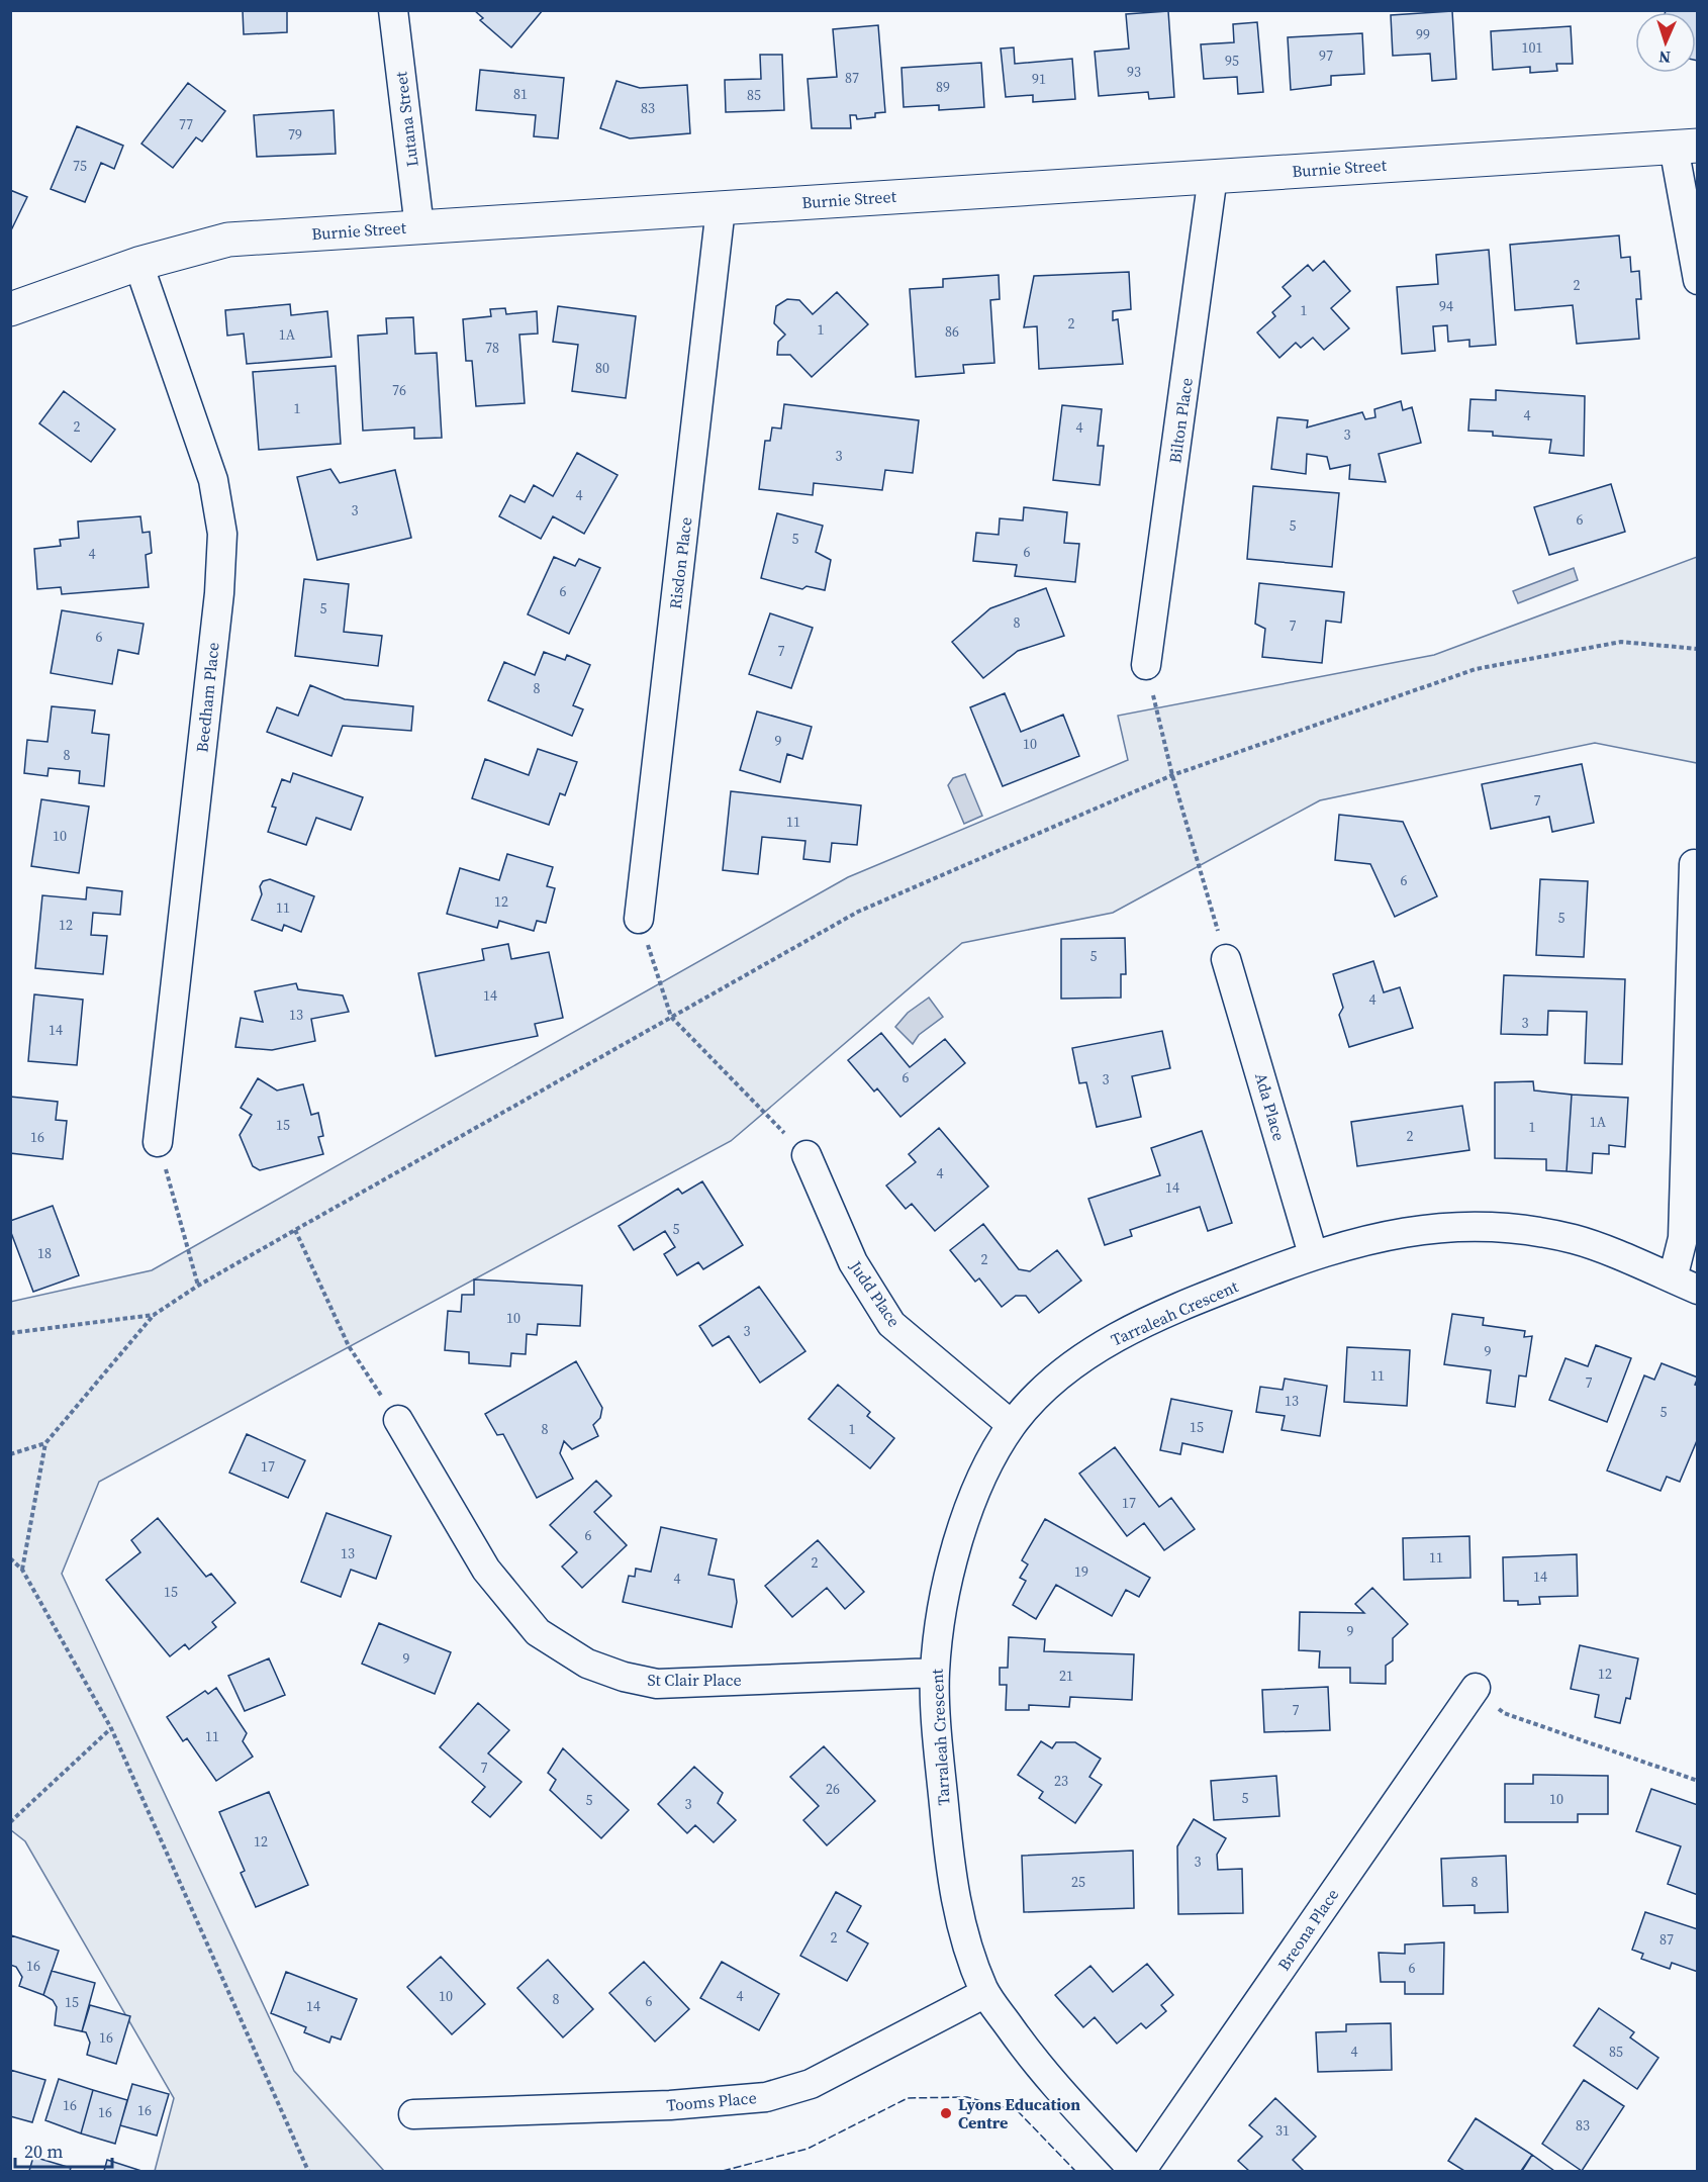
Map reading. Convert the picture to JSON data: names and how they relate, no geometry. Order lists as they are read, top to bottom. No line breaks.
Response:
{"streets":{"street":["Lutana Street","Burnie Street","Bilton Place","Risdon Place","Beedham Place","Ada Place","Judd Place","Tarraleah Crescent","St Clair Place","Breona Place","Tooms Place"]},"crossings":[["Lutana Street","Burnie Street"],["Burnie Street","Bilton Place"],["Burnie Street","Risdon Place"],["Burnie Street","Beedham Place"],["Ada Place","Tarraleah Crescent"],["Judd Place","Tarraleah Crescent"],["Tarraleah Crescent","St Clair Place"],["Tarraleah Crescent","Tooms Place"]],"places":["Lyons Education Centre"],"house_numbers":["99","101","97","95","93","87","91","89","81","85","83","77","79","75","2","94","1","2","1","86","1A","78","80","76","1","4","2","4","3","3","4","3","6","5","5","6","4","6","5","8","7","6","7","8","9","10","8","7","11","10","6","12","11","5","12","5","14","4","13","3","14","6","3","1A","15","1","2","16","4","14","5","18","2","10","3","9","11","7","13","5","15","8","1","17","17","6","13","11","2","19","14","4","15","9","9","12","21","7","11","7","23","26","5","10","5","3","12","3","25","8","2","87","16","6","10","4","8","6","15","14","16","4","85","16","16","16","83","31"],"scale_bar":"20 m","north":"bottom"}
